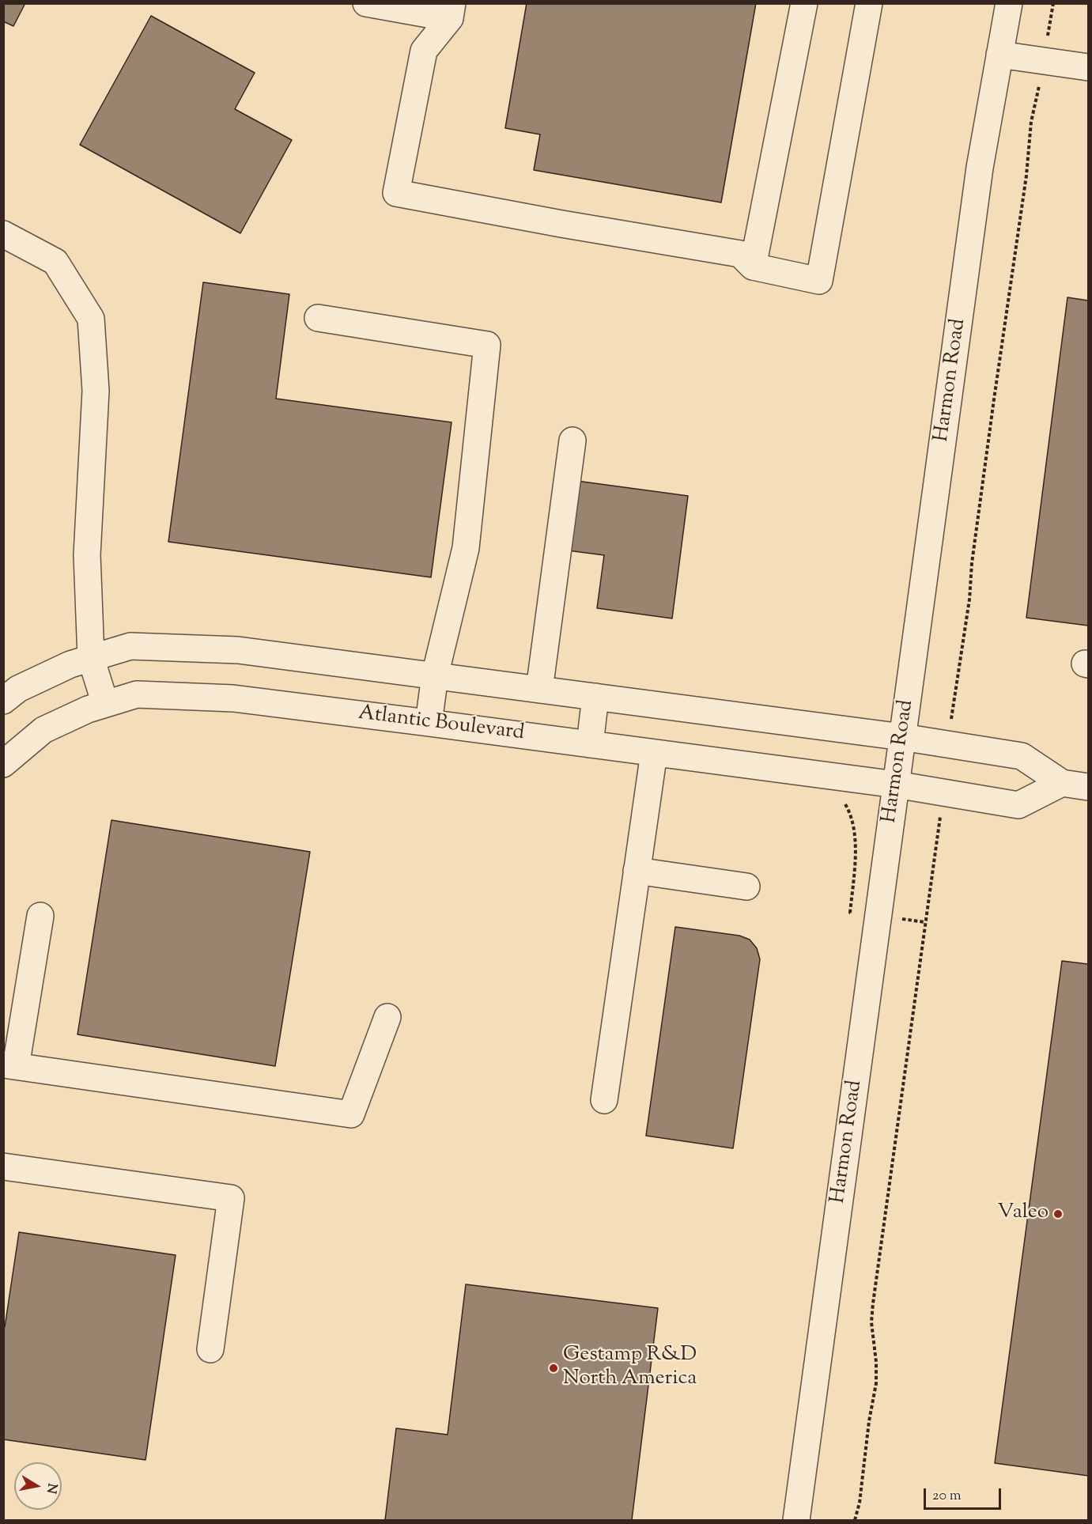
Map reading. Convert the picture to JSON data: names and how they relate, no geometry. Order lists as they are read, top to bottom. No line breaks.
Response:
{"streets":{"street":["Harmon Road","Atlantic Boulevard"]},"crossings":[["Harmon Road","Atlantic Boulevard"]],"places":["Valeo","Gestamp R&D North America"],"scale_bar":"20 m","north":"right"}
